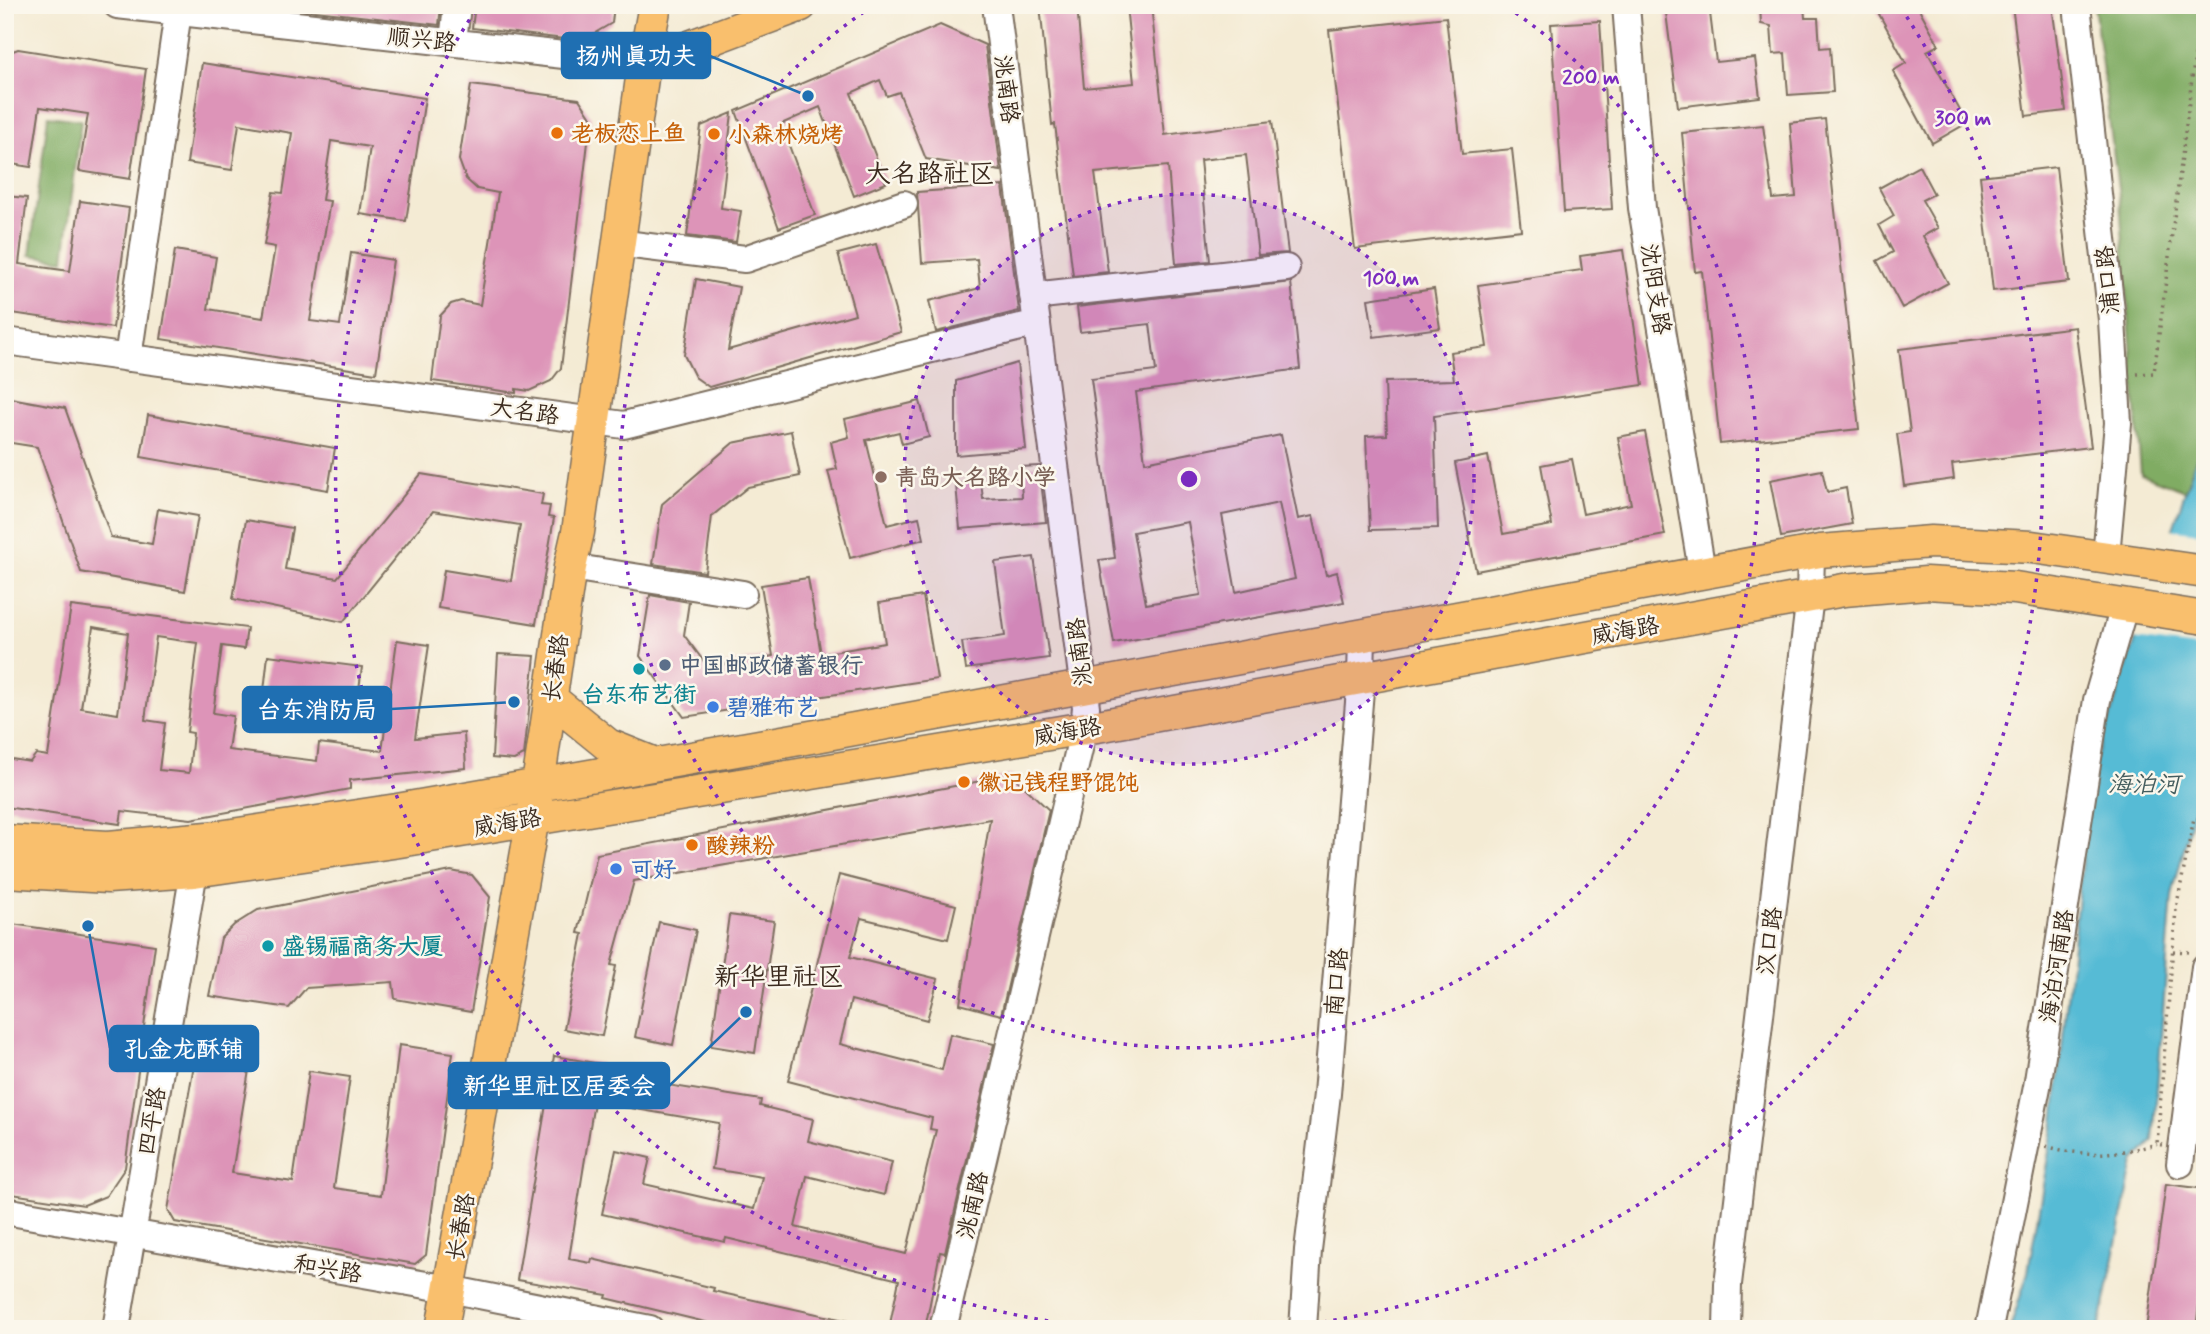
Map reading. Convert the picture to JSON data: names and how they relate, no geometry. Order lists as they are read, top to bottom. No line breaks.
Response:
{"streets":{"main road":["威海路","长春路"],"street":["顺兴路","洮南路","浦口路","沈阳支路","大名路","汉口路","海泊河南路","南口路","四平路","和兴路"]},"crossings":[["顺兴路","长春路"],["洮南路","大名路"],["洮南路","威海路"],["浦口路","威海路"],["沈阳支路","威海路"],["大名路","长春路"],["威海路","长春路"],["威海路","汉口路"],["威海路","海泊河南路"],["威海路","南口路"],["威海路","四平路"],["长春路","和兴路"],["四平路","和兴路"]],"districts":["大名路社区","新华里社区"],"water":["海泊河"],"places":["扬州真功夫","老板恋上鱼","小森林烧烤","青岛大名路小学","中国邮政储蓄银行","台东布艺街","台东消防局","碧雅布艺","徽记钱程野馄饨","酸辣粉","可好","孔金龙酥铺","盛锡福商务大厦","新华里社区居委会"],"rings":["200 m","300 m","100 m"]}
